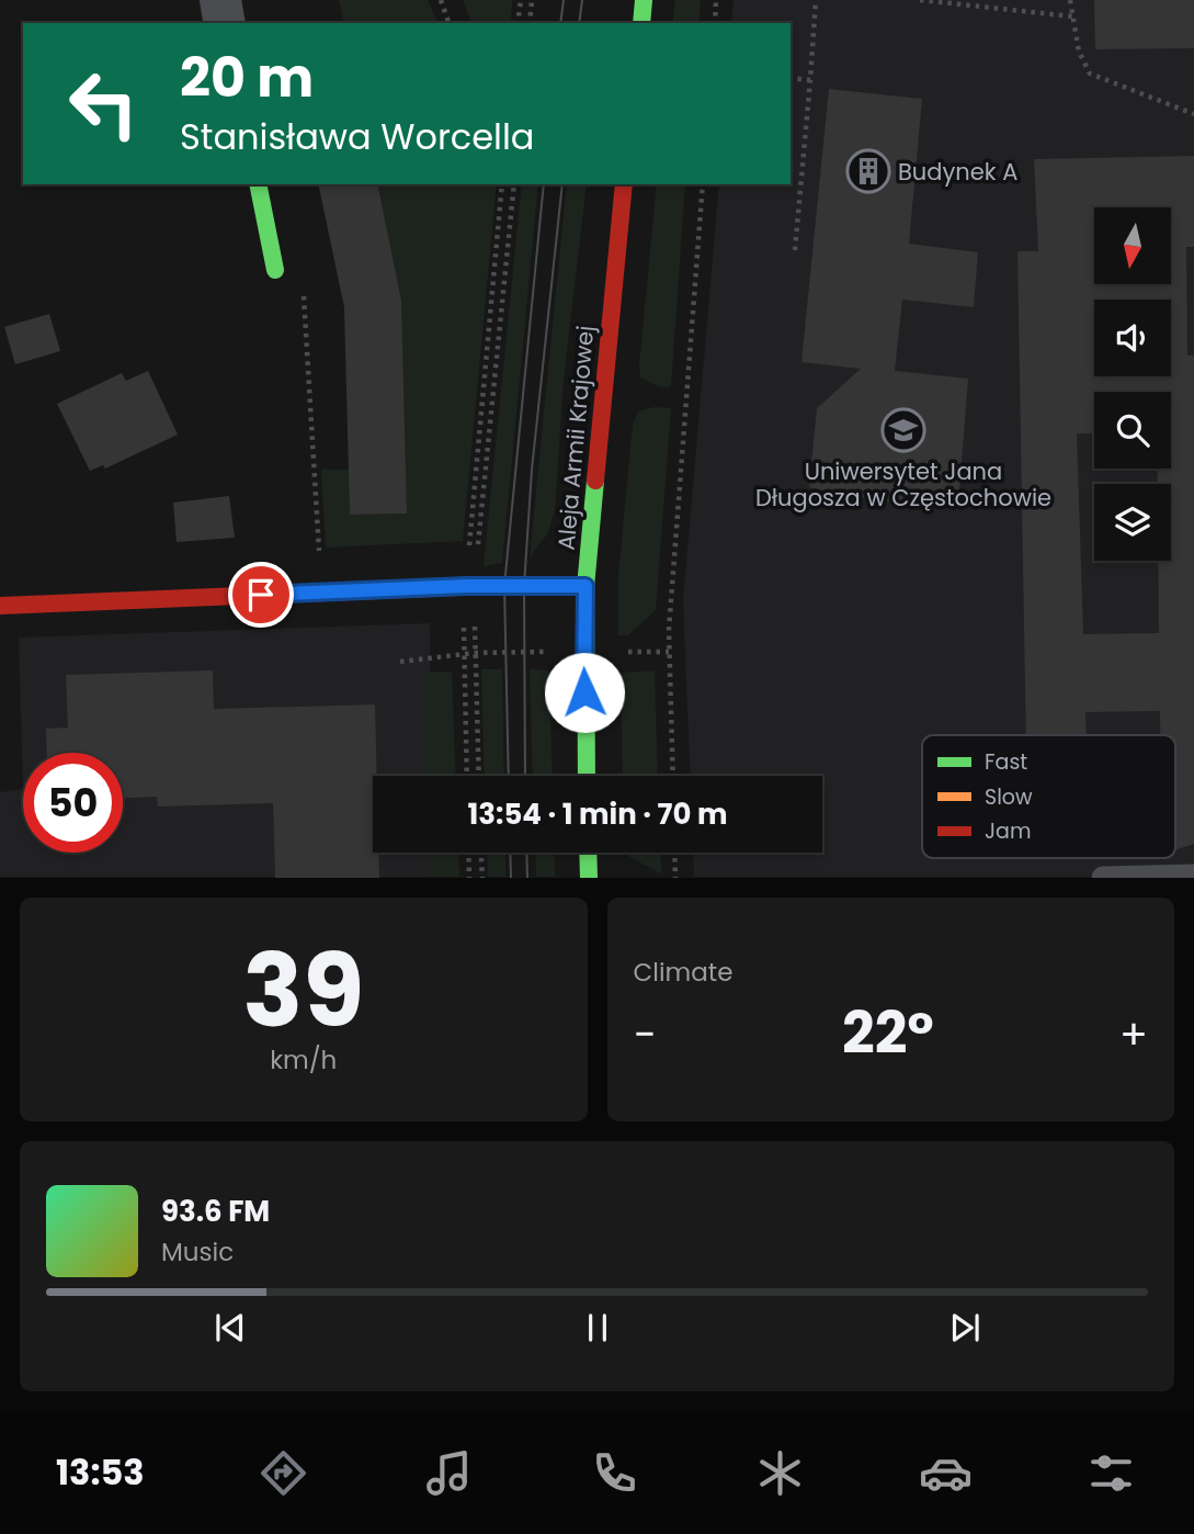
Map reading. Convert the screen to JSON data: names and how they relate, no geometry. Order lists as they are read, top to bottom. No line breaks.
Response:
{"streets":{"main road":["Aleja Armii Krajowej"]},"places":{"building":["Budynek A"],"school or university":["Uniwersytet Jana Długosza w Częstochowie"]},"legend":["Fast","Slow","Jam"],"north":"bottom","page":{"turn":["20 m","Stanisława Worcella"],"limit":"50","trip":"13:54 · 1 min · 70 m","tile":[["39","km/h"],"Climate"],"heat":["−","22°","+"],"song":["93.6 FM","Music"],"tabs":"13:53"}}
